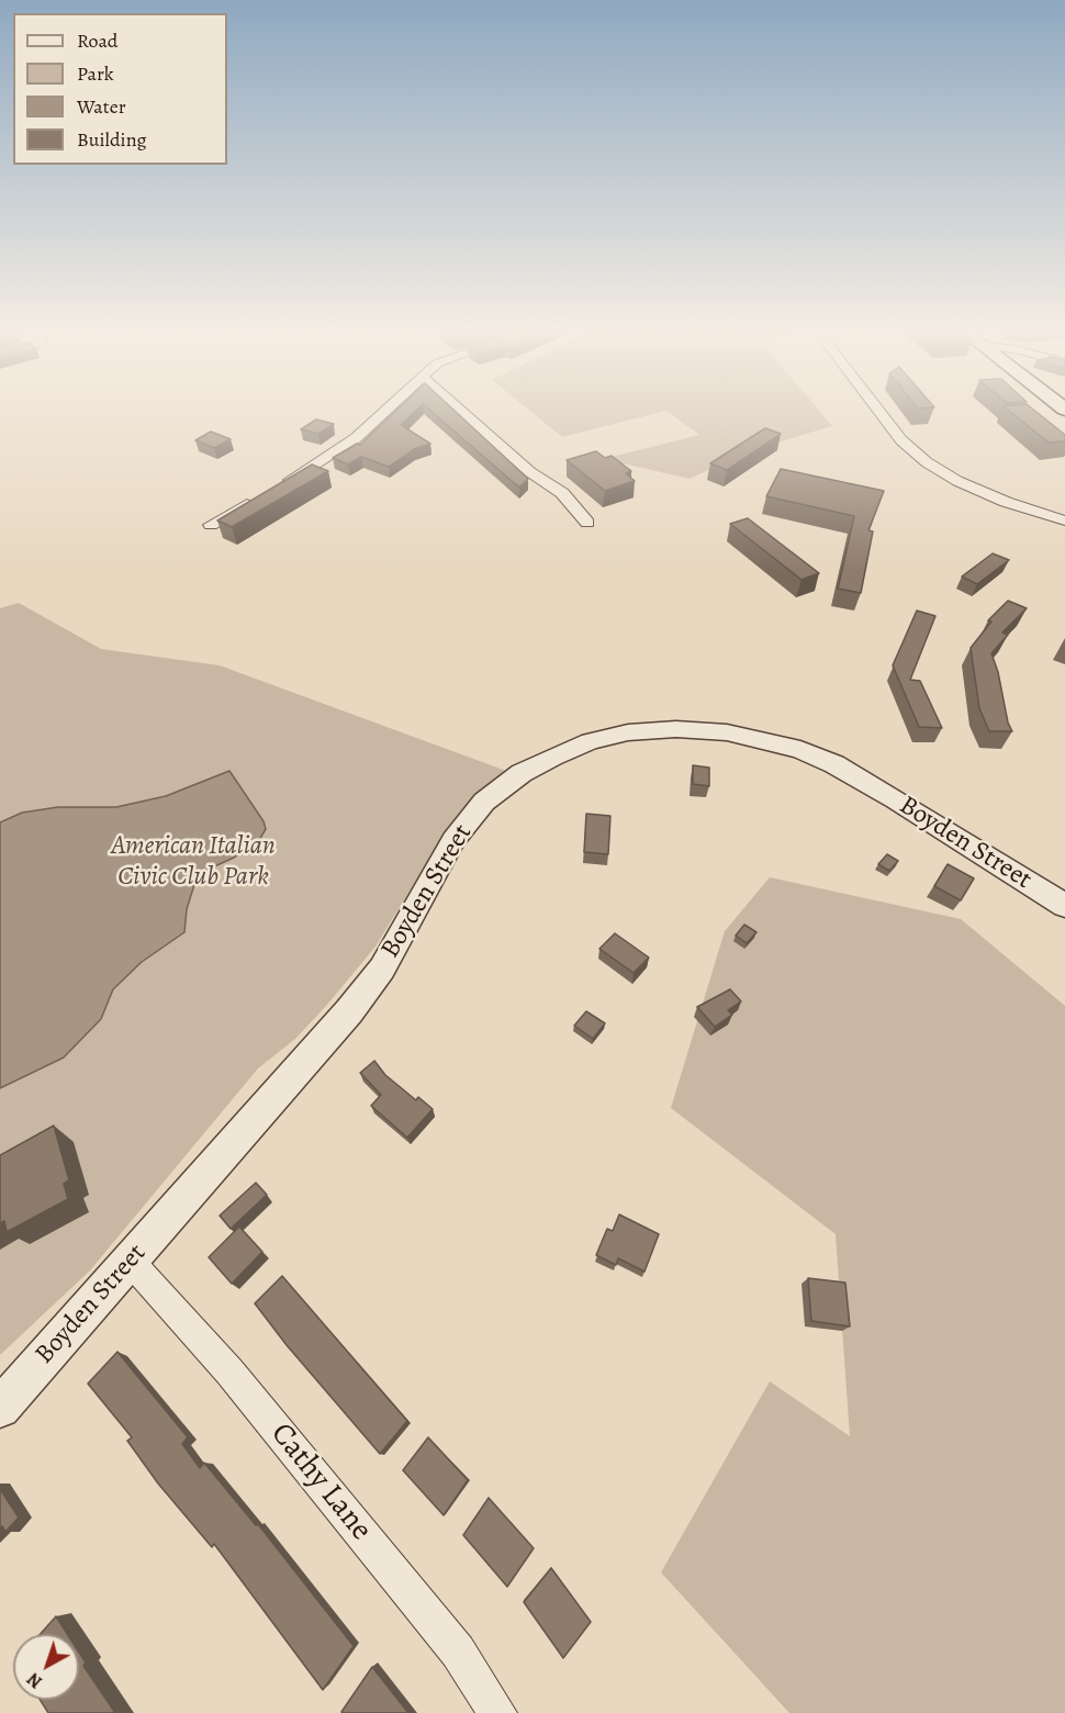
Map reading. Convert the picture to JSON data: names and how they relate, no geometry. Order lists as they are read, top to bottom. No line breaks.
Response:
{"streets":{"street":["Boyden Street","Cathy Lane"]},"crossings":[["Boyden Street","Cathy Lane"]],"parks":["American Italian Civic Club Park"],"legend":["Road","Park","Water","Building"],"north":"bottom left"}
